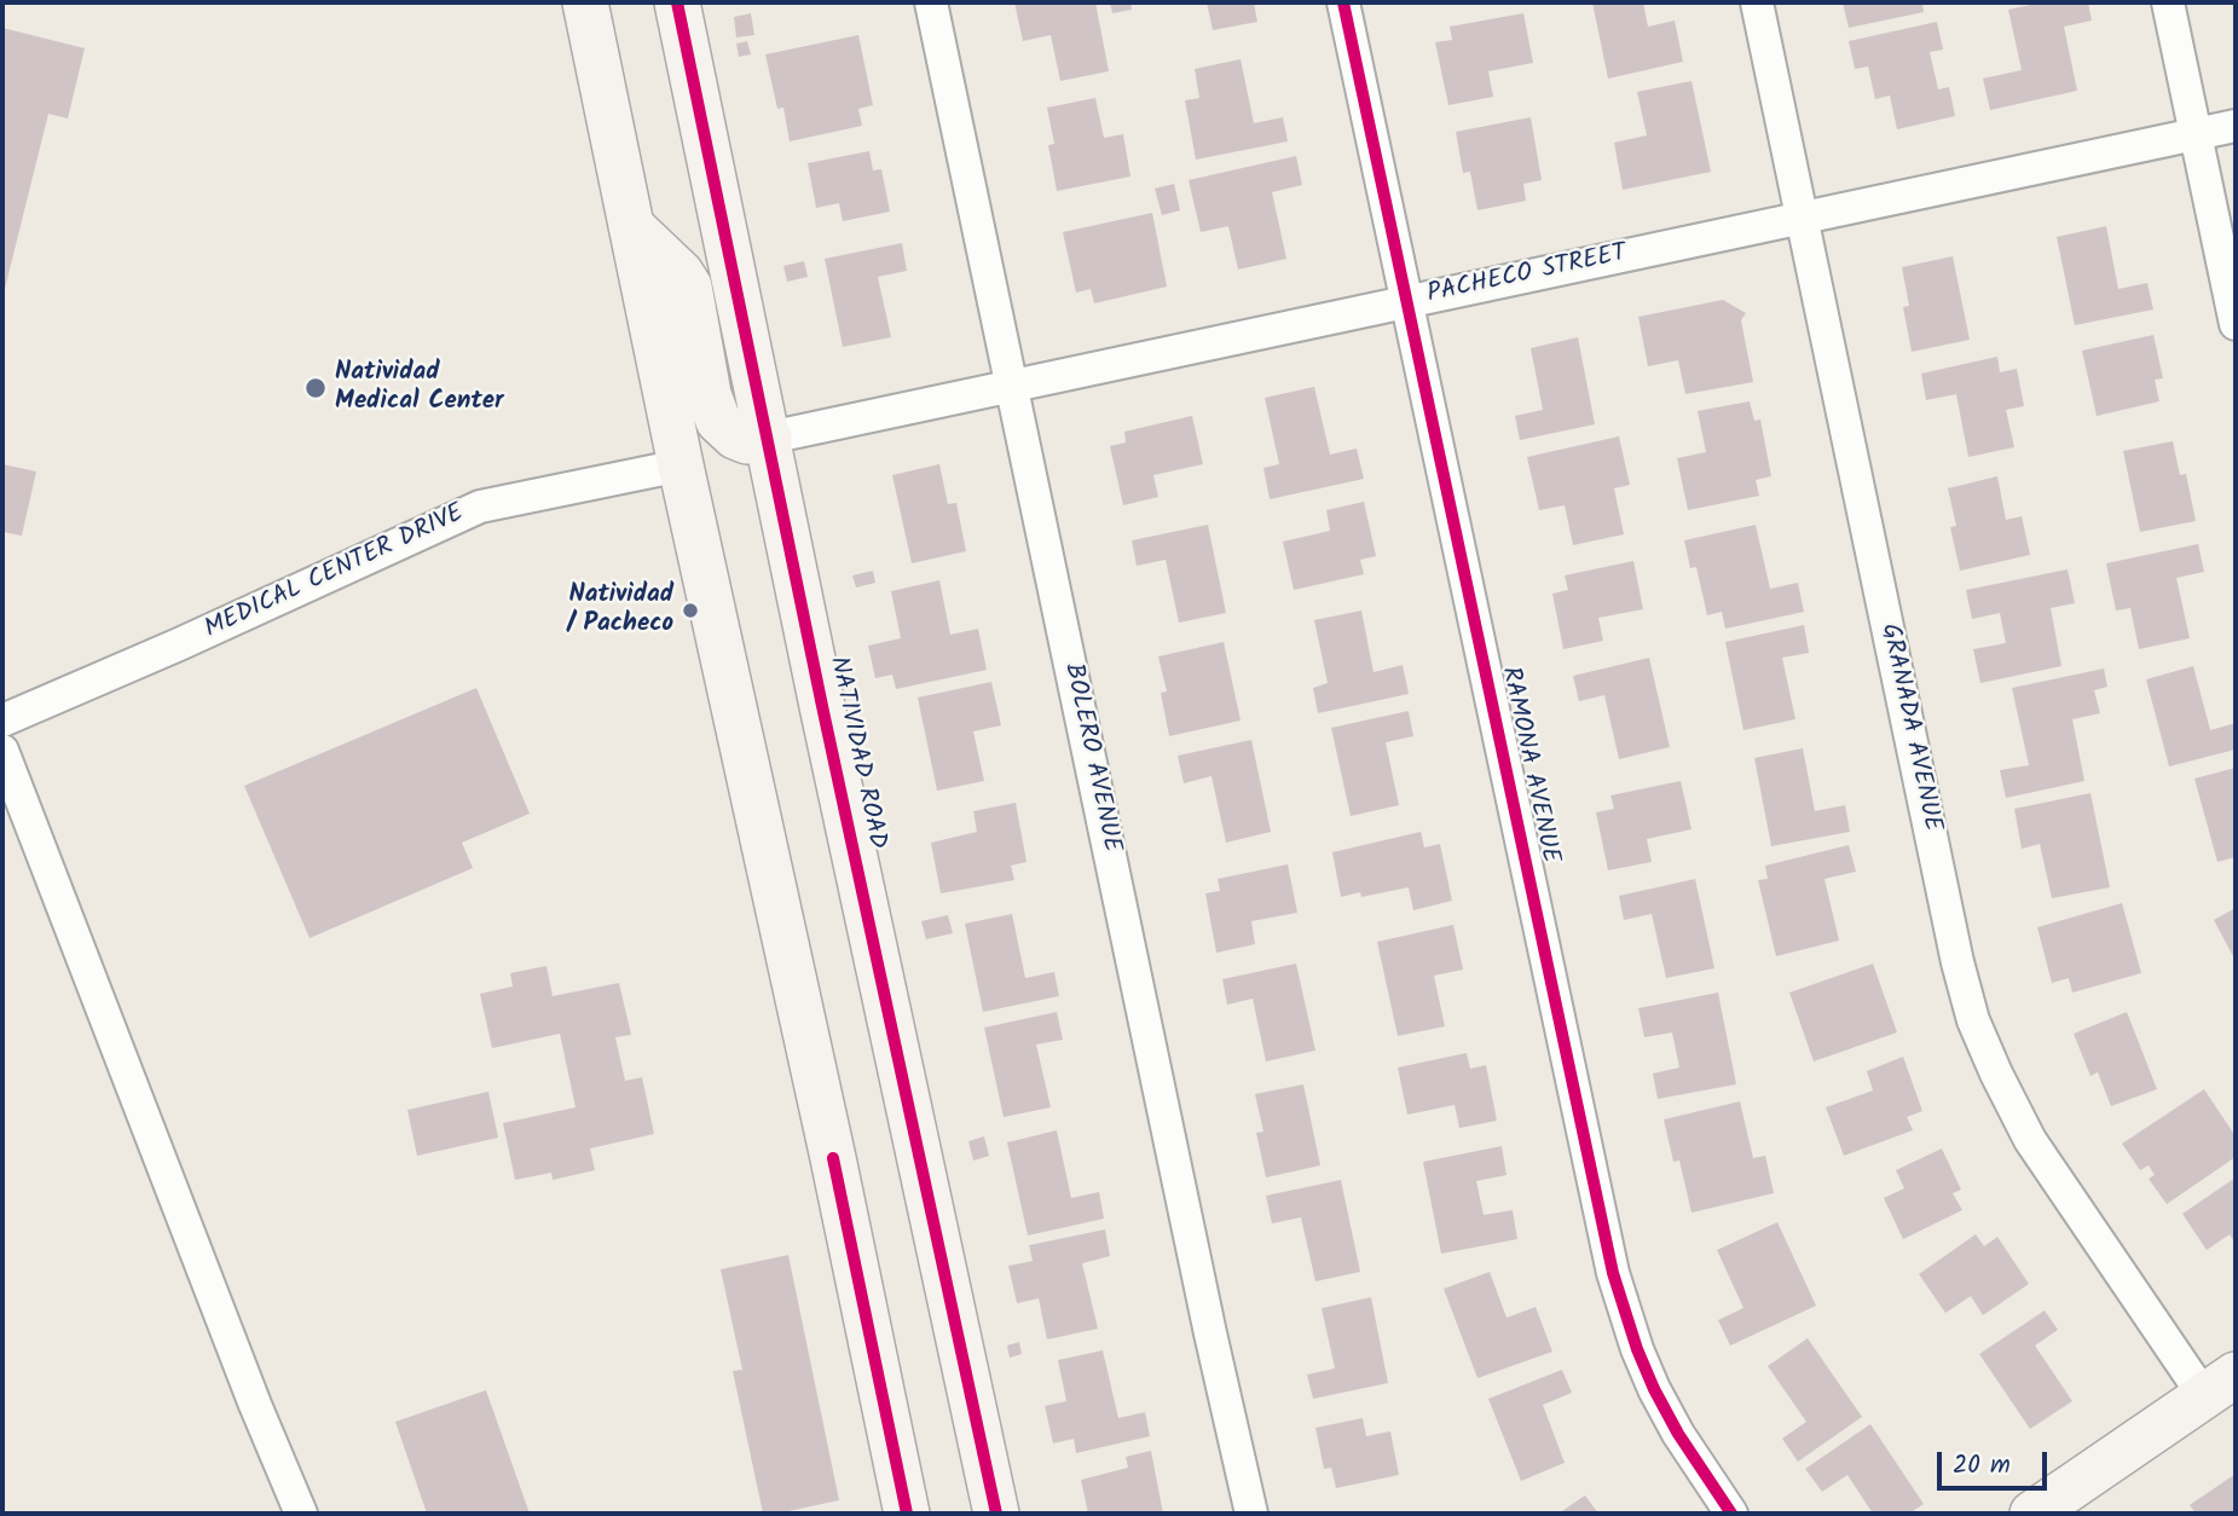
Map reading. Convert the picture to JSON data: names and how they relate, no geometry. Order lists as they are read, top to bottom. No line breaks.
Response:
{"streets":{"main road":["NATIVIDAD ROAD"],"street":["PACHECO STREET","MEDICAL CENTER DRIVE","GRANADA AVENUE","BOLERO AVENUE","RAMONA AVENUE"]},"crossings":[["PACHECO STREET","GRANADA AVENUE"],["PACHECO STREET","NATIVIDAD ROAD"],["PACHECO STREET","BOLERO AVENUE"],["PACHECO STREET","RAMONA AVENUE"]],"places":["Natividad Medical Center","Natividad / Pacheco"],"scale_bar":"20 m"}
